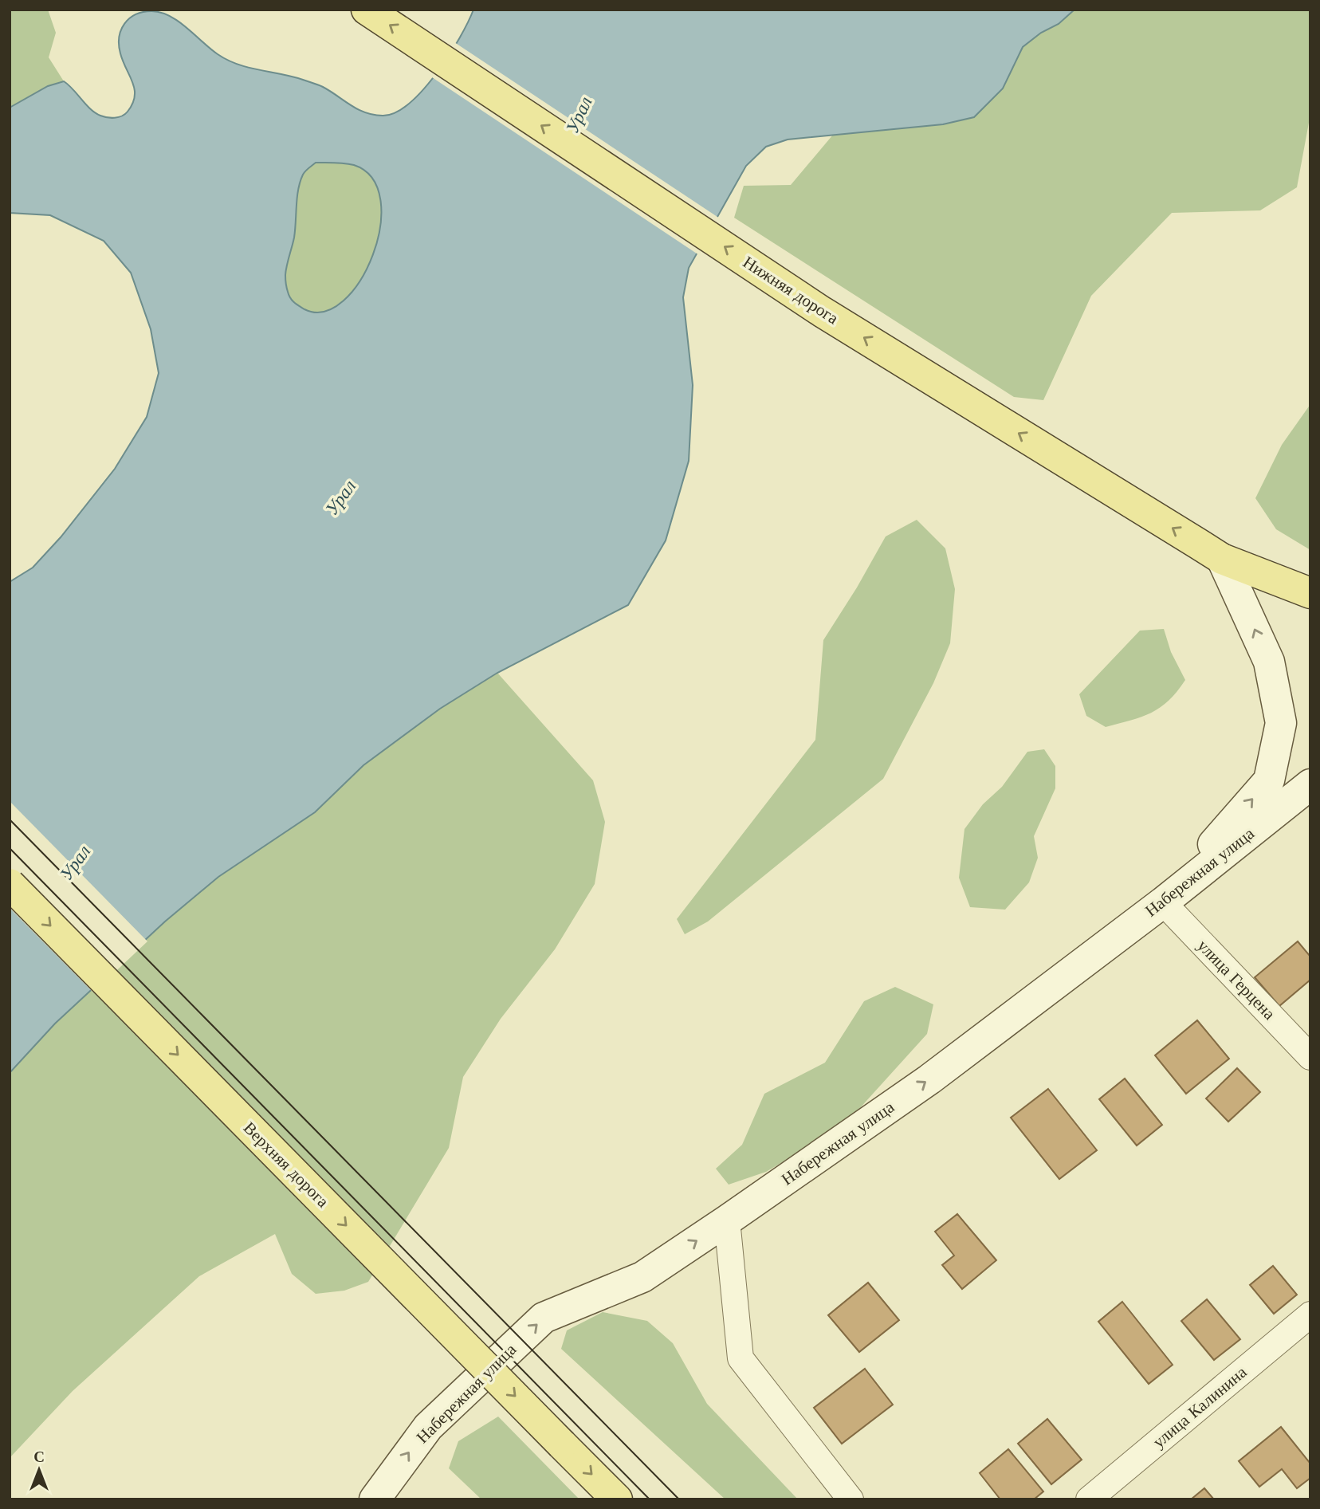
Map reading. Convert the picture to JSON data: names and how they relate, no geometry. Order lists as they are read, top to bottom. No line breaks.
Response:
{"streets":{"main road":["Нижняя дорога","Набережная улица","Верхняя дорога"],"street":["улица Герцена","улица Калинина"]},"crossings":[["Набережная улица","улица Герцена"]],"one_way":["Нижняя дорога","Набережная улица","Верхняя дорога"],"water":["Урал"],"north":"top"}
